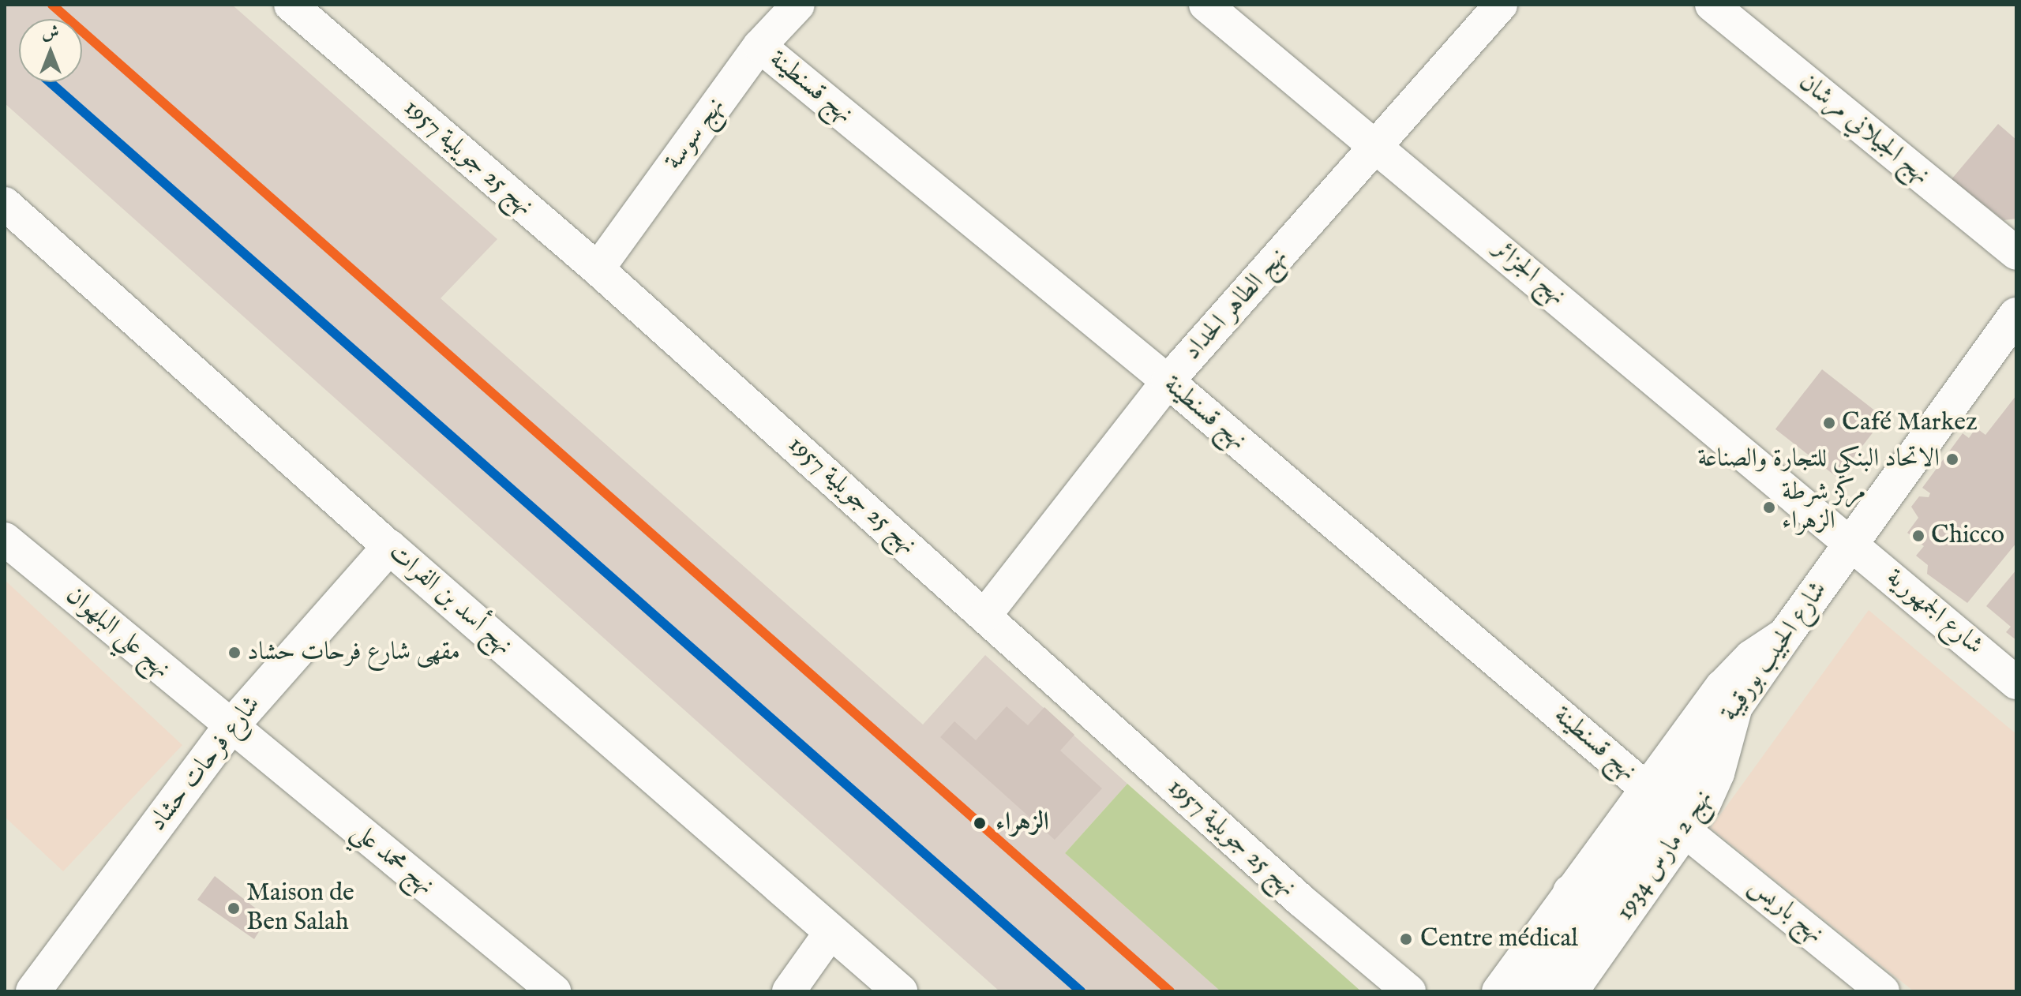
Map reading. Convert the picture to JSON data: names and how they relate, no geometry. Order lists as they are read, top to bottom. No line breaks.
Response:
{"streets":{"main road":["نهج أسد بن الفرات","شارع الحبيب بورقيبة","شارع فرحات حشاد"],"street":["نهج قسنطينة","نهج الجيلاني مرشان","نهج سوسة","نهج 25 جويلية 1957","نهج الجزائر","نهج الطاهر الحداد","شارع الجمهورية","نهج علي البلهوان","نهج 2 مارس 1934","نهج محمد علي","نهج باريس"]},"crossings":[["نهج قسنطينة","نهج سوسة"],["نهج قسنطينة","نهج الطاهر الحداد"],["نهج سوسة","نهج 25 جويلية 1957"],["نهج 25 جويلية 1957","نهج الطاهر الحداد"],["نهج الجزائر","نهج الطاهر الحداد"],["نهج الجزائر","شارع الجمهورية"],["نهج الجزائر","شارع الحبيب بورقيبة"],["نهج أسد بن الفرات","شارع فرحات حشاد"],["شارع الجمهورية","شارع الحبيب بورقيبة"],["نهج علي البلهوان","شارع فرحات حشاد"],["نهج علي البلهوان","نهج محمد علي"],["شارع الحبيب بورقيبة","نهج 2 مارس 1934"],["شارع فرحات حشاد","نهج محمد علي"],["نهج 2 مارس 1934","نهج باريس"]],"places":["Café Markez","الاتحاد البنكي للتجارة والصناعة","مركز شرطة الزهراء","Chicco","مقهى شارع فرحات حشاد","الزهراء","Maison de Ben Salah","Centre médical"],"north":"top"}
